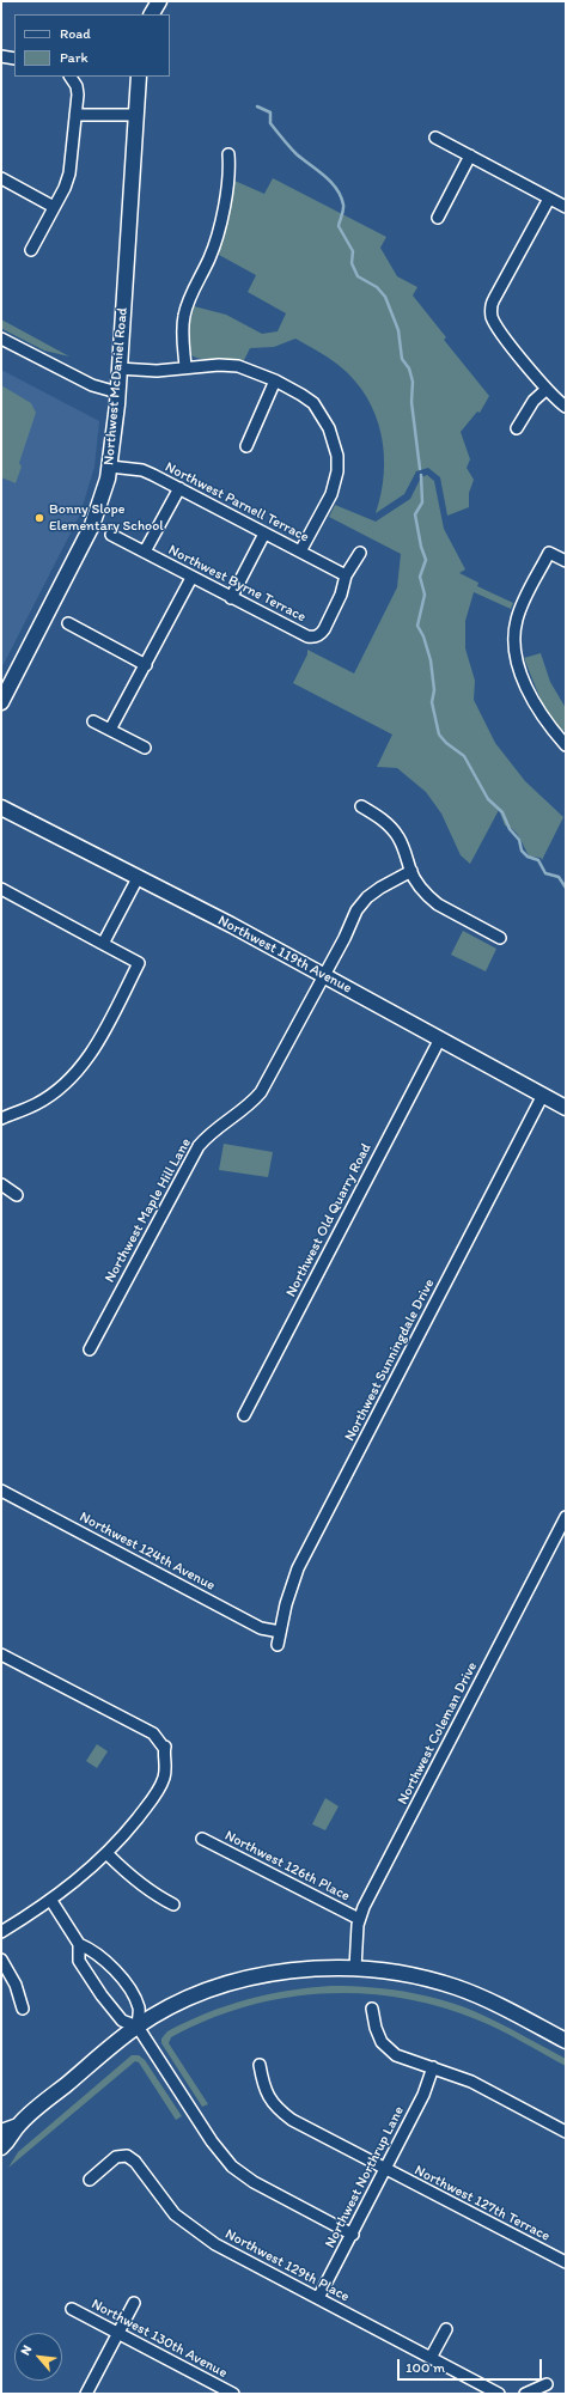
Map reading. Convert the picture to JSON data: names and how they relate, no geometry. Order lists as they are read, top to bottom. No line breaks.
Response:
{"streets":{"street":["Northwest McDaniel Road","Northwest Parnell Terrace","Northwest Byrne Terrace","Northwest 119th Avenue","Northwest Maple Hill Lane","Northwest Old Quarry Road","Northwest Sunningdale Drive","Northwest 124th Avenue","Northwest Coleman Drive","Northwest 126th Place","Northwest Northrup Lane","Northwest 127th Terrace","Northwest 129th Place","Northwest 130th Avenue"]},"crossings":[["Northwest McDaniel Road","Northwest Parnell Terrace"],["Northwest Parnell Terrace","Northwest Byrne Terrace"],["Northwest 119th Avenue","Northwest Maple Hill Lane"],["Northwest 119th Avenue","Northwest Old Quarry Road"],["Northwest 119th Avenue","Northwest Sunningdale Drive"],["Northwest Sunningdale Drive","Northwest 124th Avenue"],["Northwest Coleman Drive","Northwest 126th Place"],["Northwest Northrup Lane","Northwest 127th Terrace"],["Northwest Northrup Lane","Northwest 129th Place"]],"places":["Bonny Slope Elementary School"],"legend":["Road","Park"],"scale_bar":"100 m","north":"top left"}
